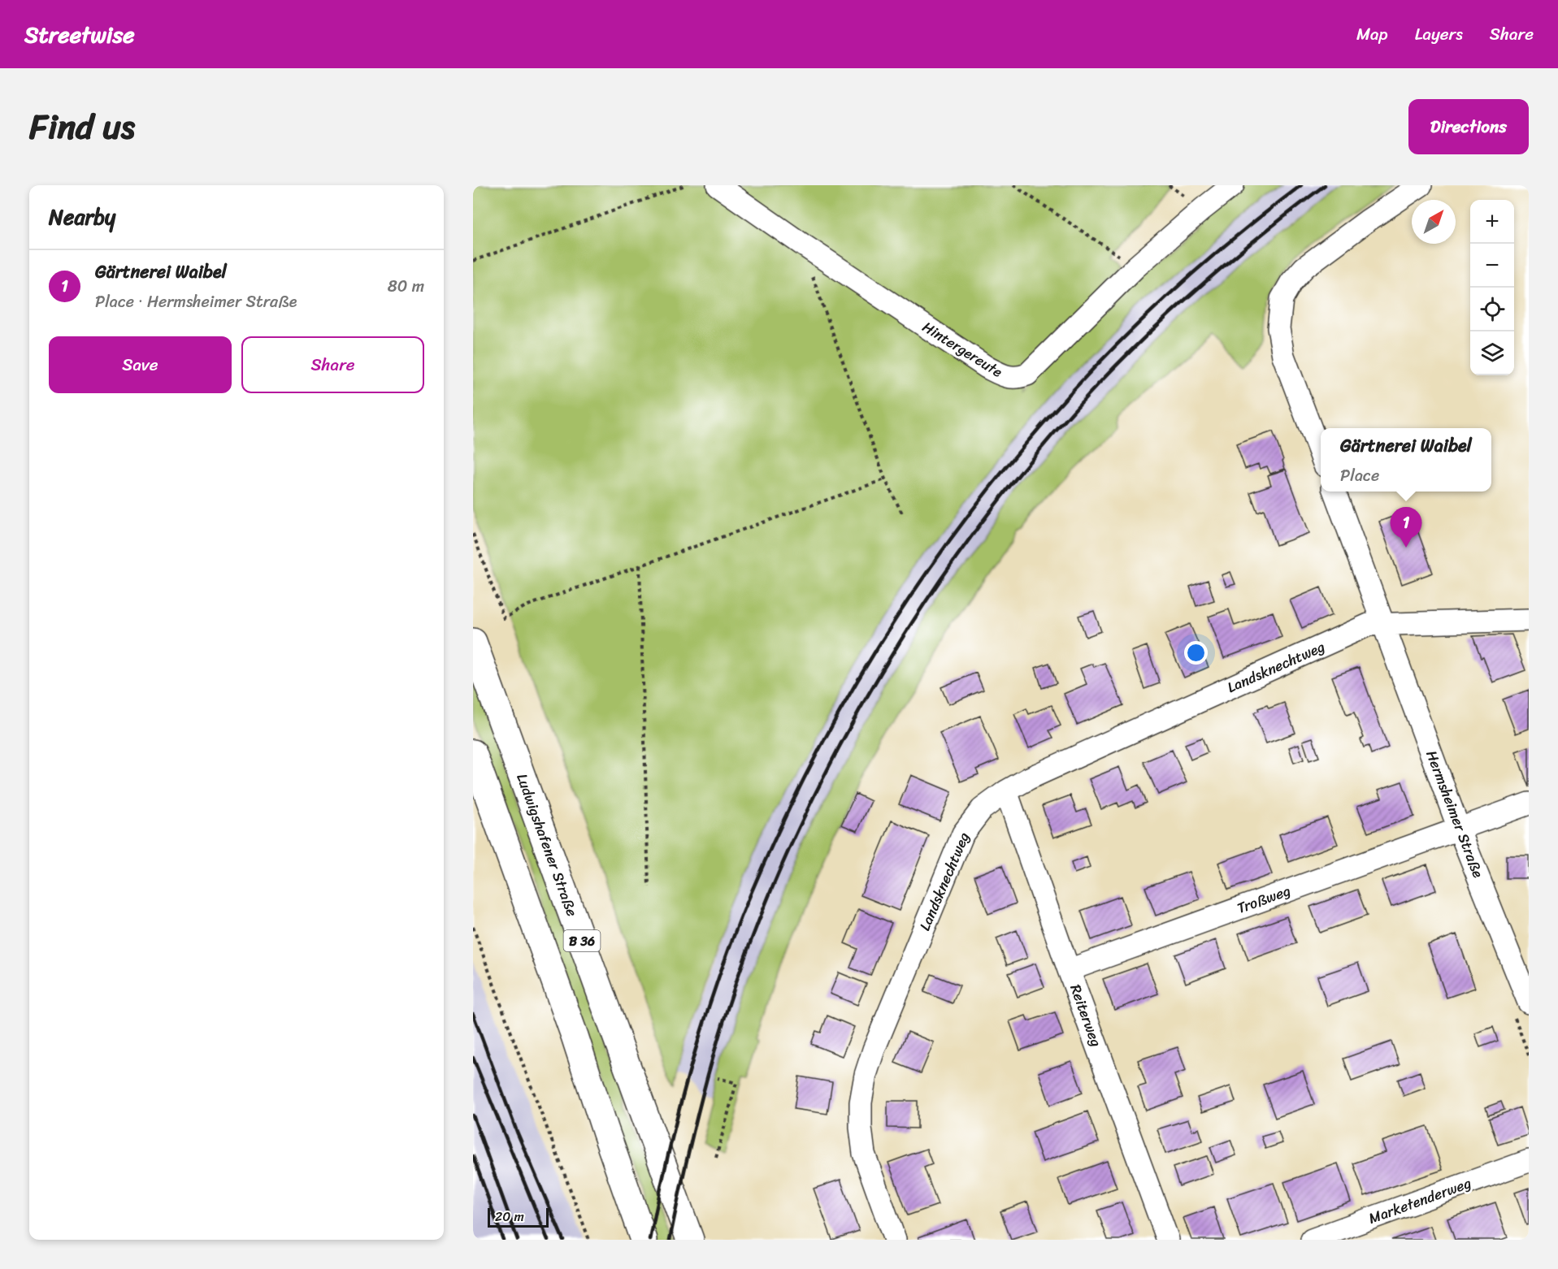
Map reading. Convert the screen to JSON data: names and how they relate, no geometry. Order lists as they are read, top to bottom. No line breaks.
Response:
{"streets":{"main road":["Ludwigshafener Straße","B 36"],"street":["Hintergereute","Landsknechtweg","Hermsheimer Straße","Troßweg","Reiterweg","Marketenderweg"]},"crossings":[["Landsknechtweg","Hermsheimer Straße"],["Landsknechtweg","Reiterweg"],["Hermsheimer Straße","Troßweg"],["Troßweg","Reiterweg"]],"scale_bar":"20 m","north":"top right","page":{"header":"Streetwise","nav":["Map","Layers","Share"],"title":"Find us","buttons":["Directions",["Save","Share"]],"heading":"Nearby","map_buttons":["+","−"],"list":[{"mark":"1","name":"Gärtnerei Waibel","note":"Place · Hermsheimer Straße","value":"80 m"}],"popup":["Gärtnerei Waibel","Place"],"pins":"1","scale":"20 m"}}
